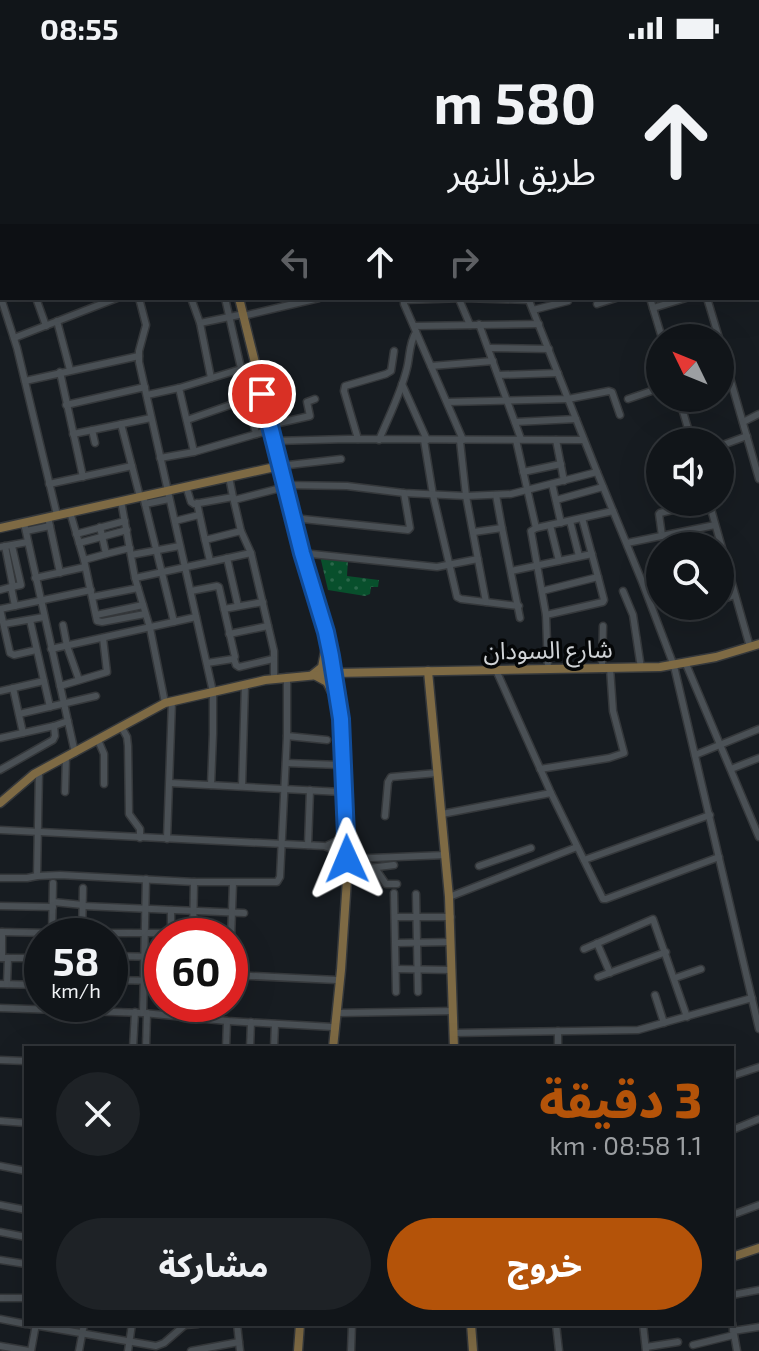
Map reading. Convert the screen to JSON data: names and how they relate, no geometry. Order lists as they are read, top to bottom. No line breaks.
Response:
{"streets":{"main road":["شارع السودان"]},"north":"top left","page":{"status":"08:55","turn":["580 m","طريق النهر"],"speed":"58 km/h","limit":"60","heading":["3 دقيقة","1.1 km · 08:58"],"buttons":["خروج","مشاركة"]}}
